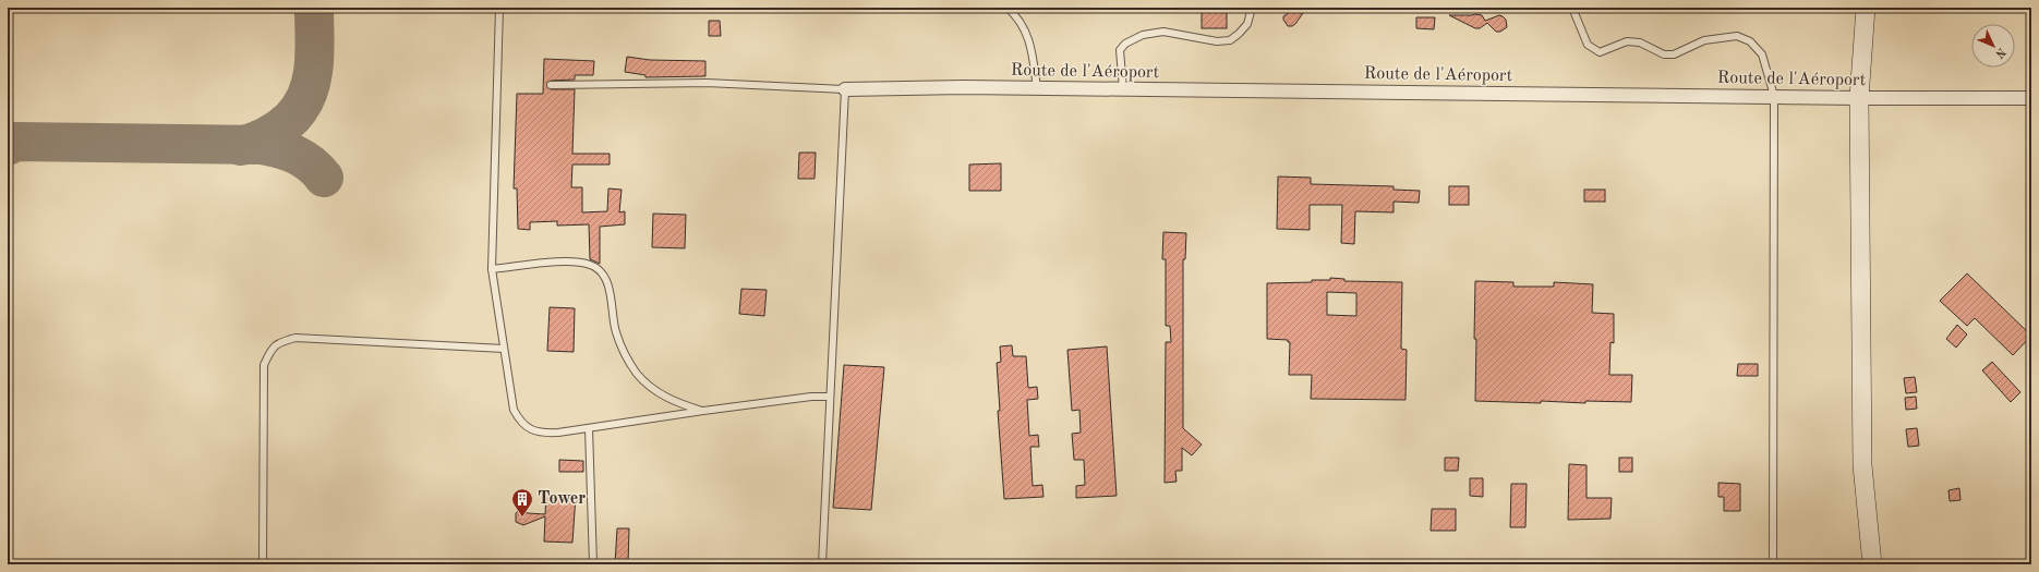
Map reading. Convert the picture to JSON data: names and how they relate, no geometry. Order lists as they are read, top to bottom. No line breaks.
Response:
{"streets":{"street":["Route de l'Aéroport"]},"places":{"building":["Tower"]},"north":"bottom right"}
